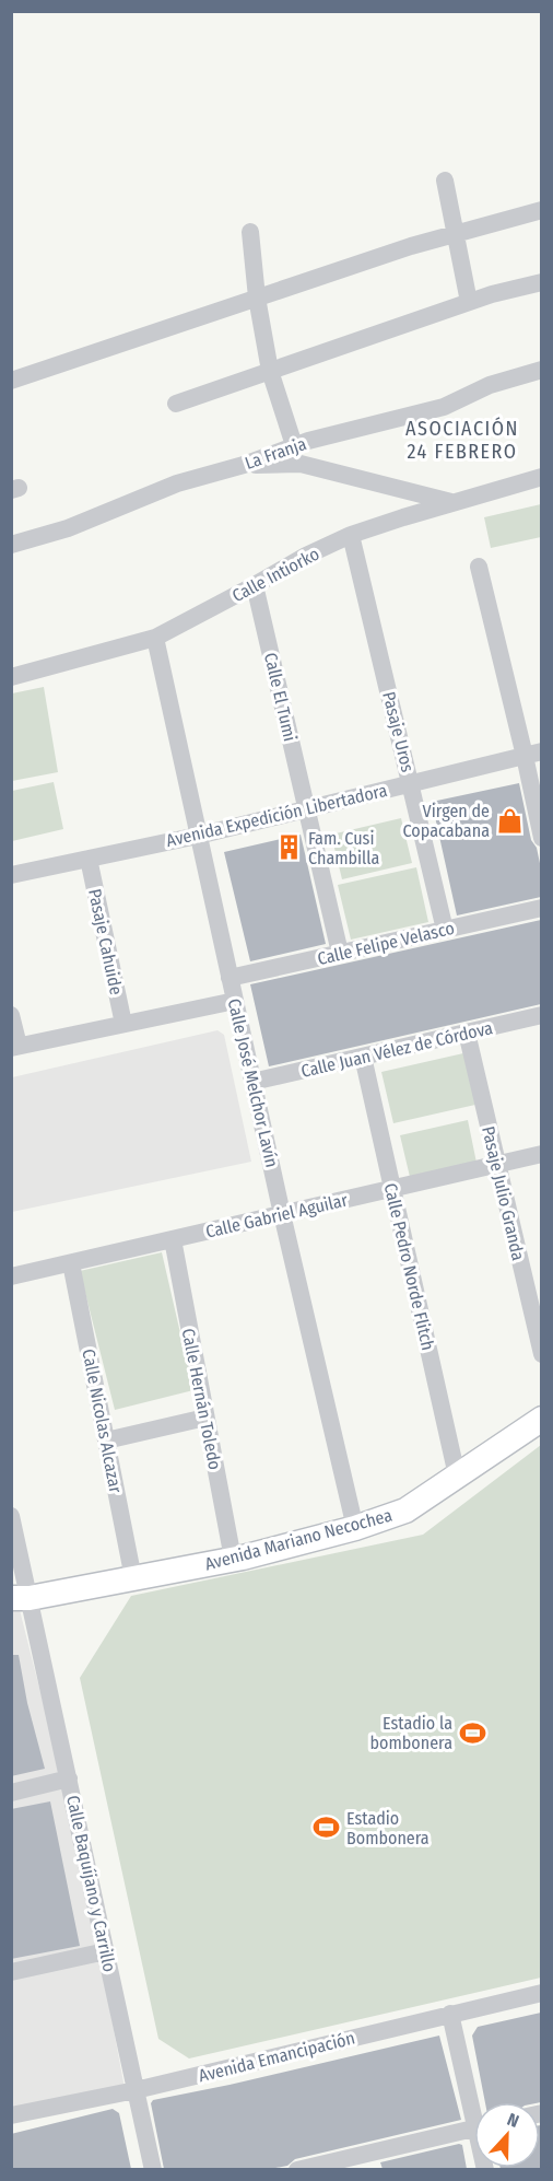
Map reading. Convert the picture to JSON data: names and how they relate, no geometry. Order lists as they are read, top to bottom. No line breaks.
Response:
{"streets":{"street":["La Franja","Calle Intiorko","Calle El Tumi","Pasaje Uros","Avenida Expedición Libertadora","Pasaje Cahuide","Calle Felipe Velasco","Calle Juan Vélez de Córdova","Calle José Melchor Lavín","Pasaje Julio Granda","Calle Gabriel Aguilar","Calle Pedro Norde Flitch","Calle Hernán Toledo","Calle Nicolas Alcazar","Avenida Mariano Necochea","Calle Baquíjano y Carrillo","Avenida Emancipación"]},"crossings":[["Calle Intiorko","Calle El Tumi"],["Calle Intiorko","Pasaje Uros"],["Calle Intiorko","Calle José Melchor Lavín"],["Calle El Tumi","Avenida Expedición Libertadora"],["Calle El Tumi","Calle Felipe Velasco"],["Pasaje Uros","Avenida Expedición Libertadora"],["Pasaje Uros","Calle Felipe Velasco"],["Avenida Expedición Libertadora","Pasaje Cahuide"],["Avenida Expedición Libertadora","Calle José Melchor Lavín"],["Calle Felipe Velasco","Calle José Melchor Lavín"],["Calle Juan Vélez de Córdova","Calle José Melchor Lavín"],["Calle Juan Vélez de Córdova","Pasaje Julio Granda"],["Calle Juan Vélez de Córdova","Calle Pedro Norde Flitch"],["Calle José Melchor Lavín","Calle Gabriel Aguilar"],["Calle José Melchor Lavín","Avenida Mariano Necochea"],["Pasaje Julio Granda","Calle Gabriel Aguilar"],["Calle Gabriel Aguilar","Calle Pedro Norde Flitch"],["Calle Gabriel Aguilar","Calle Hernán Toledo"],["Calle Gabriel Aguilar","Calle Nicolas Alcazar"],["Calle Pedro Norde Flitch","Avenida Mariano Necochea"],["Calle Hernán Toledo","Avenida Mariano Necochea"],["Calle Nicolas Alcazar","Avenida Mariano Necochea"],["Avenida Mariano Necochea","Calle Baquíjano y Carrillo"],["Calle Baquíjano y Carrillo","Avenida Emancipación"]],"districts":["ASOCIACIÓN 24 FEBRERO"],"places":{"shop":["Virgen de Copacabana"],"building":["Fam. Cusi Chambilla"],"sports":["Estadio la bombonera","Estadio Bombonera"]},"north":"top"}
